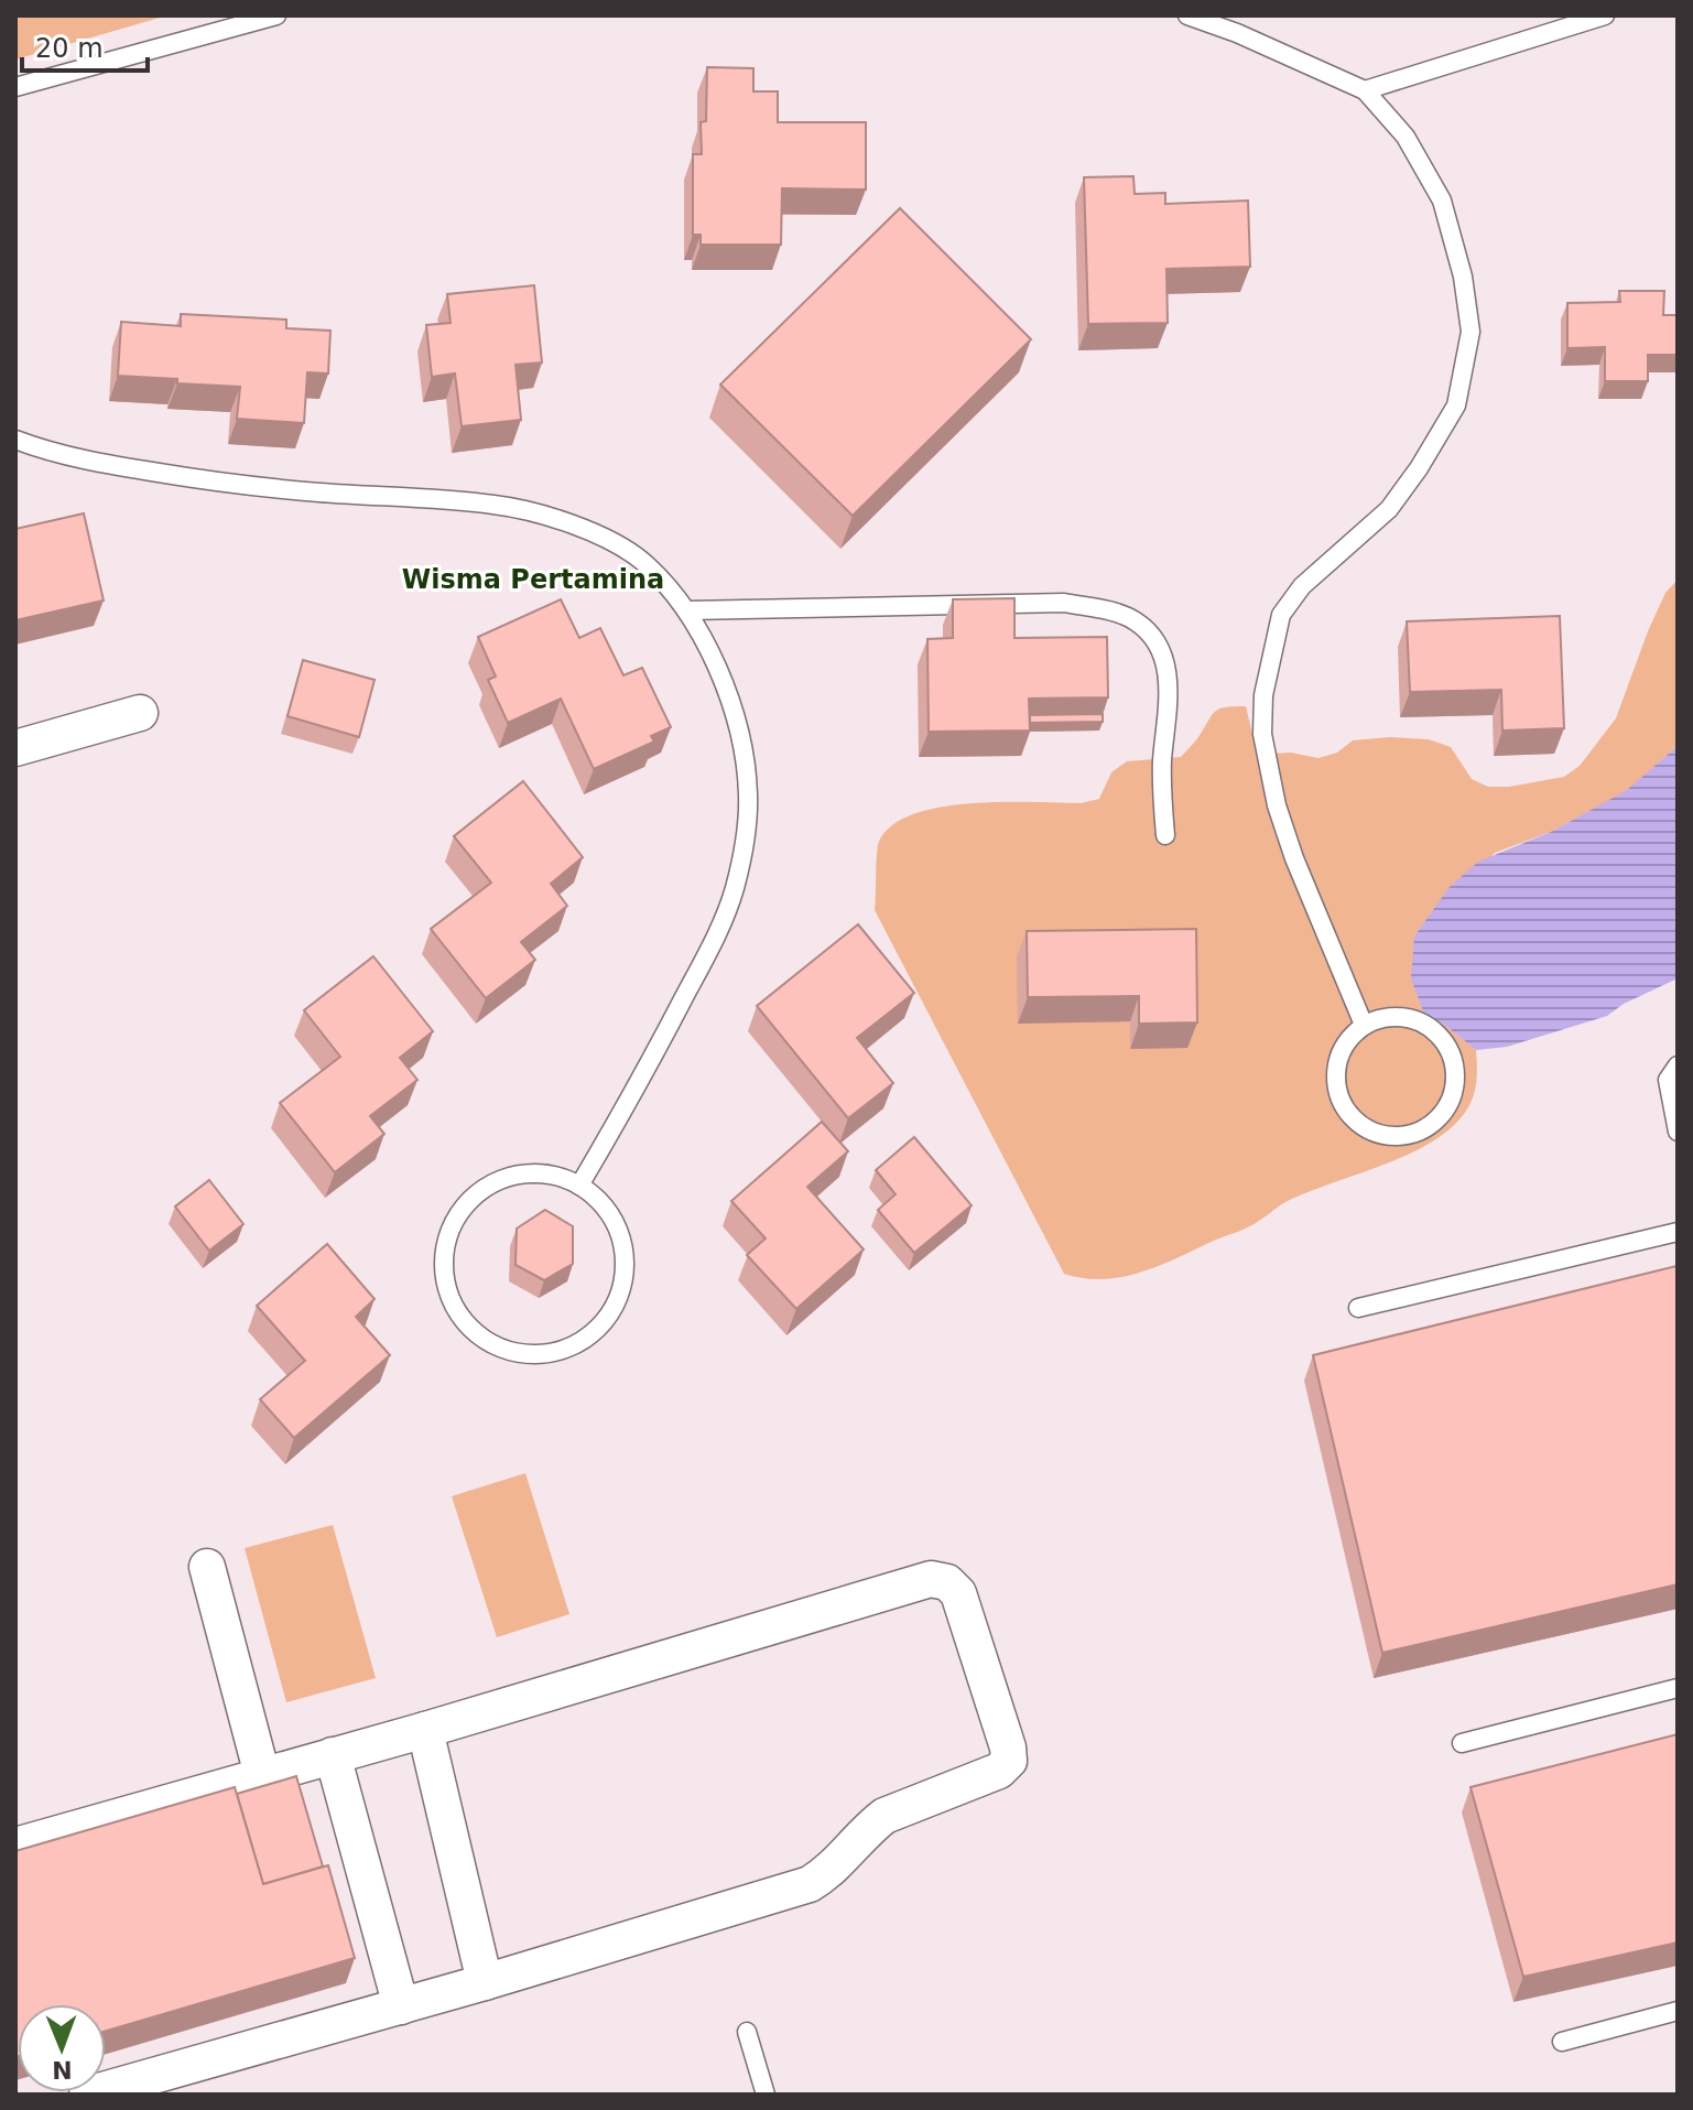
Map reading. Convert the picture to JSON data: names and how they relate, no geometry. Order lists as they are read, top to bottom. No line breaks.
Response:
{"districts":["Wisma Pertamina"],"scale_bar":"20 m","north":"bottom"}
